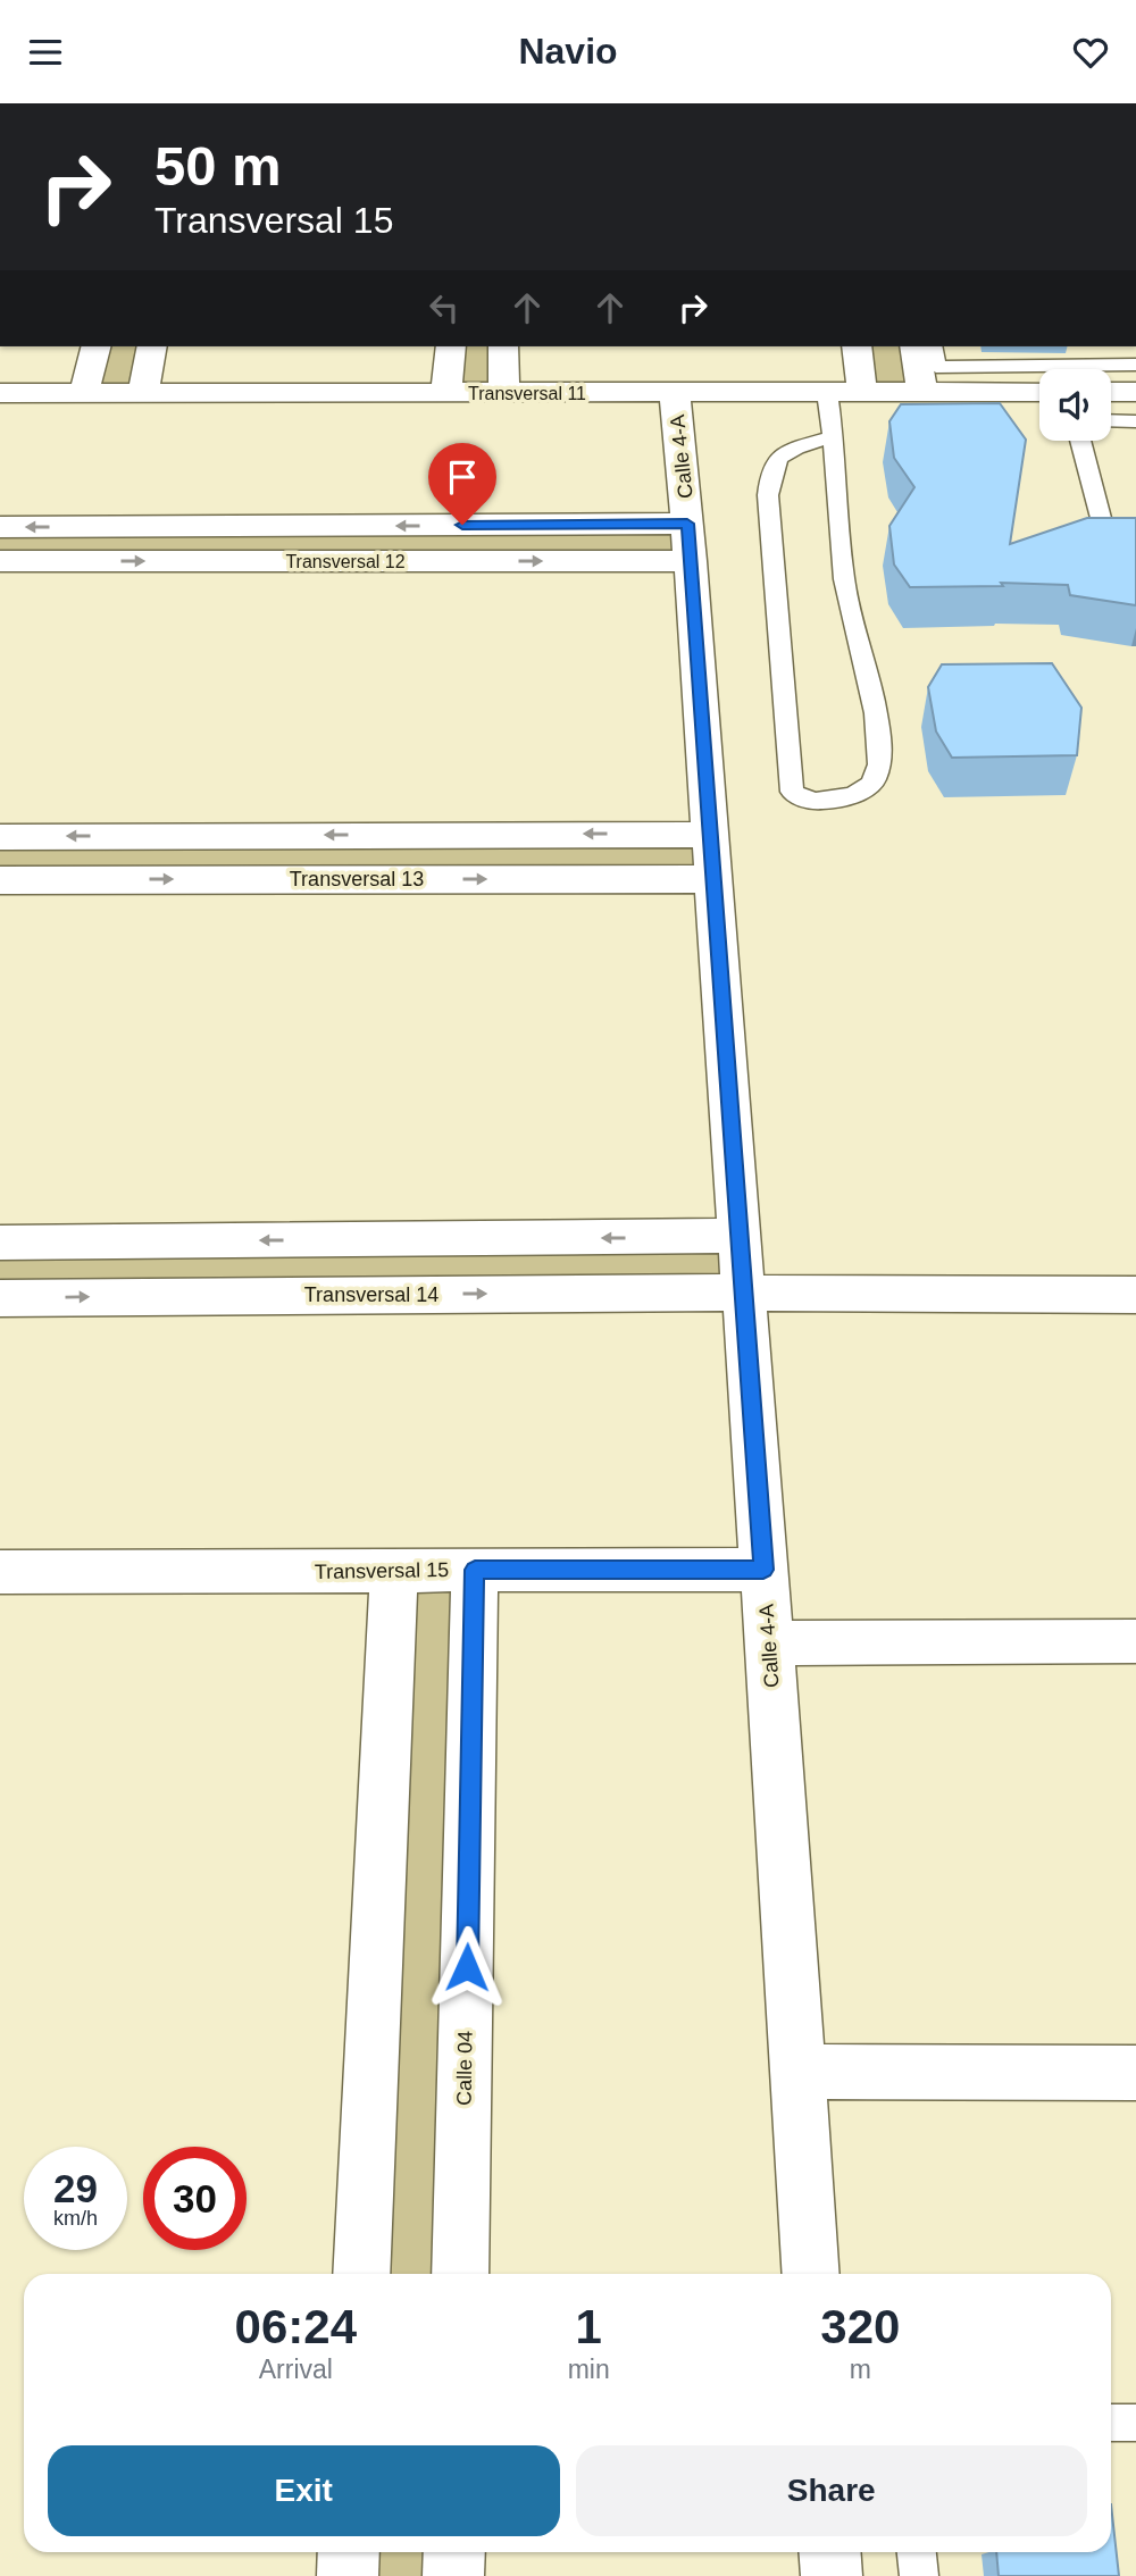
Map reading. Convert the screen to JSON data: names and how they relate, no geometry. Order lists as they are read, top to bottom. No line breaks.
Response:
{"streets":{"street":["Transversal 11","Calle 4-A","Transversal 12","Transversal 13","Transversal 14","Transversal 15","Calle 04"]},"crossings":[["Transversal 11","Calle 4-A"],["Calle 4-A","Transversal 12"],["Calle 4-A","Transversal 13"],["Calle 4-A","Transversal 14"],["Calle 4-A","Transversal 15"],["Transversal 15","Calle 04"]],"page":{"header":"Navio","turn":["50 m","Transversal 15"],"speed":"29 km/h","limit":"30","eta":["06:24","Arrival","1","min","320","m"],"buttons":["Exit","Share"]}}
